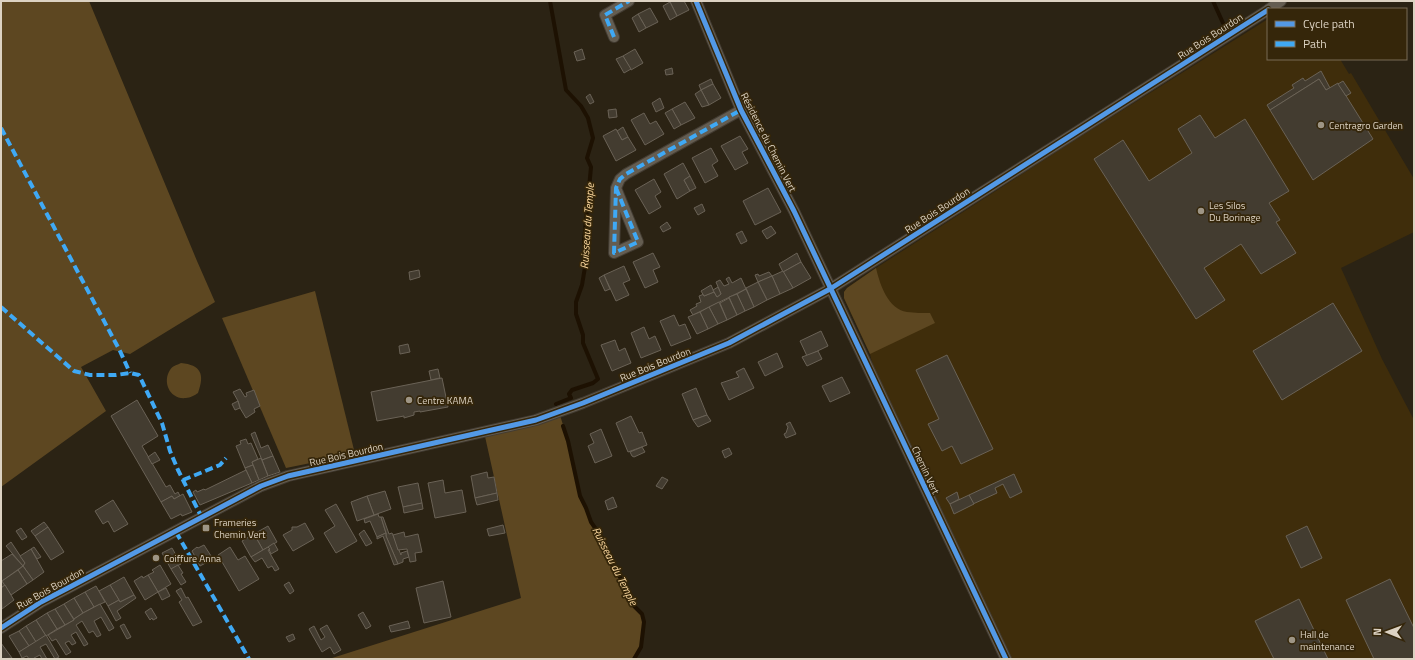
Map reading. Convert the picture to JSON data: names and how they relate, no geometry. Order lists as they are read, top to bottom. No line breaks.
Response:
{"streets":{"street":["Rue Bois Bourdon","Résidence du Chemin Vert","Chemin Vert"]},"crossings":[["Rue Bois Bourdon","Résidence du Chemin Vert"],["Rue Bois Bourdon","Chemin Vert"],["Résidence du Chemin Vert","Chemin Vert"]],"water":["Ruisseau du Temple"],"places":{"other":["Centragro Garden","Les Silos Du Borinage","Centre KAMA","Coiffure Anna","Hall de maintenance"],"transit":["Frameries Chemin Vert"]},"legend":["Cycle path","Path"],"north":"left"}
